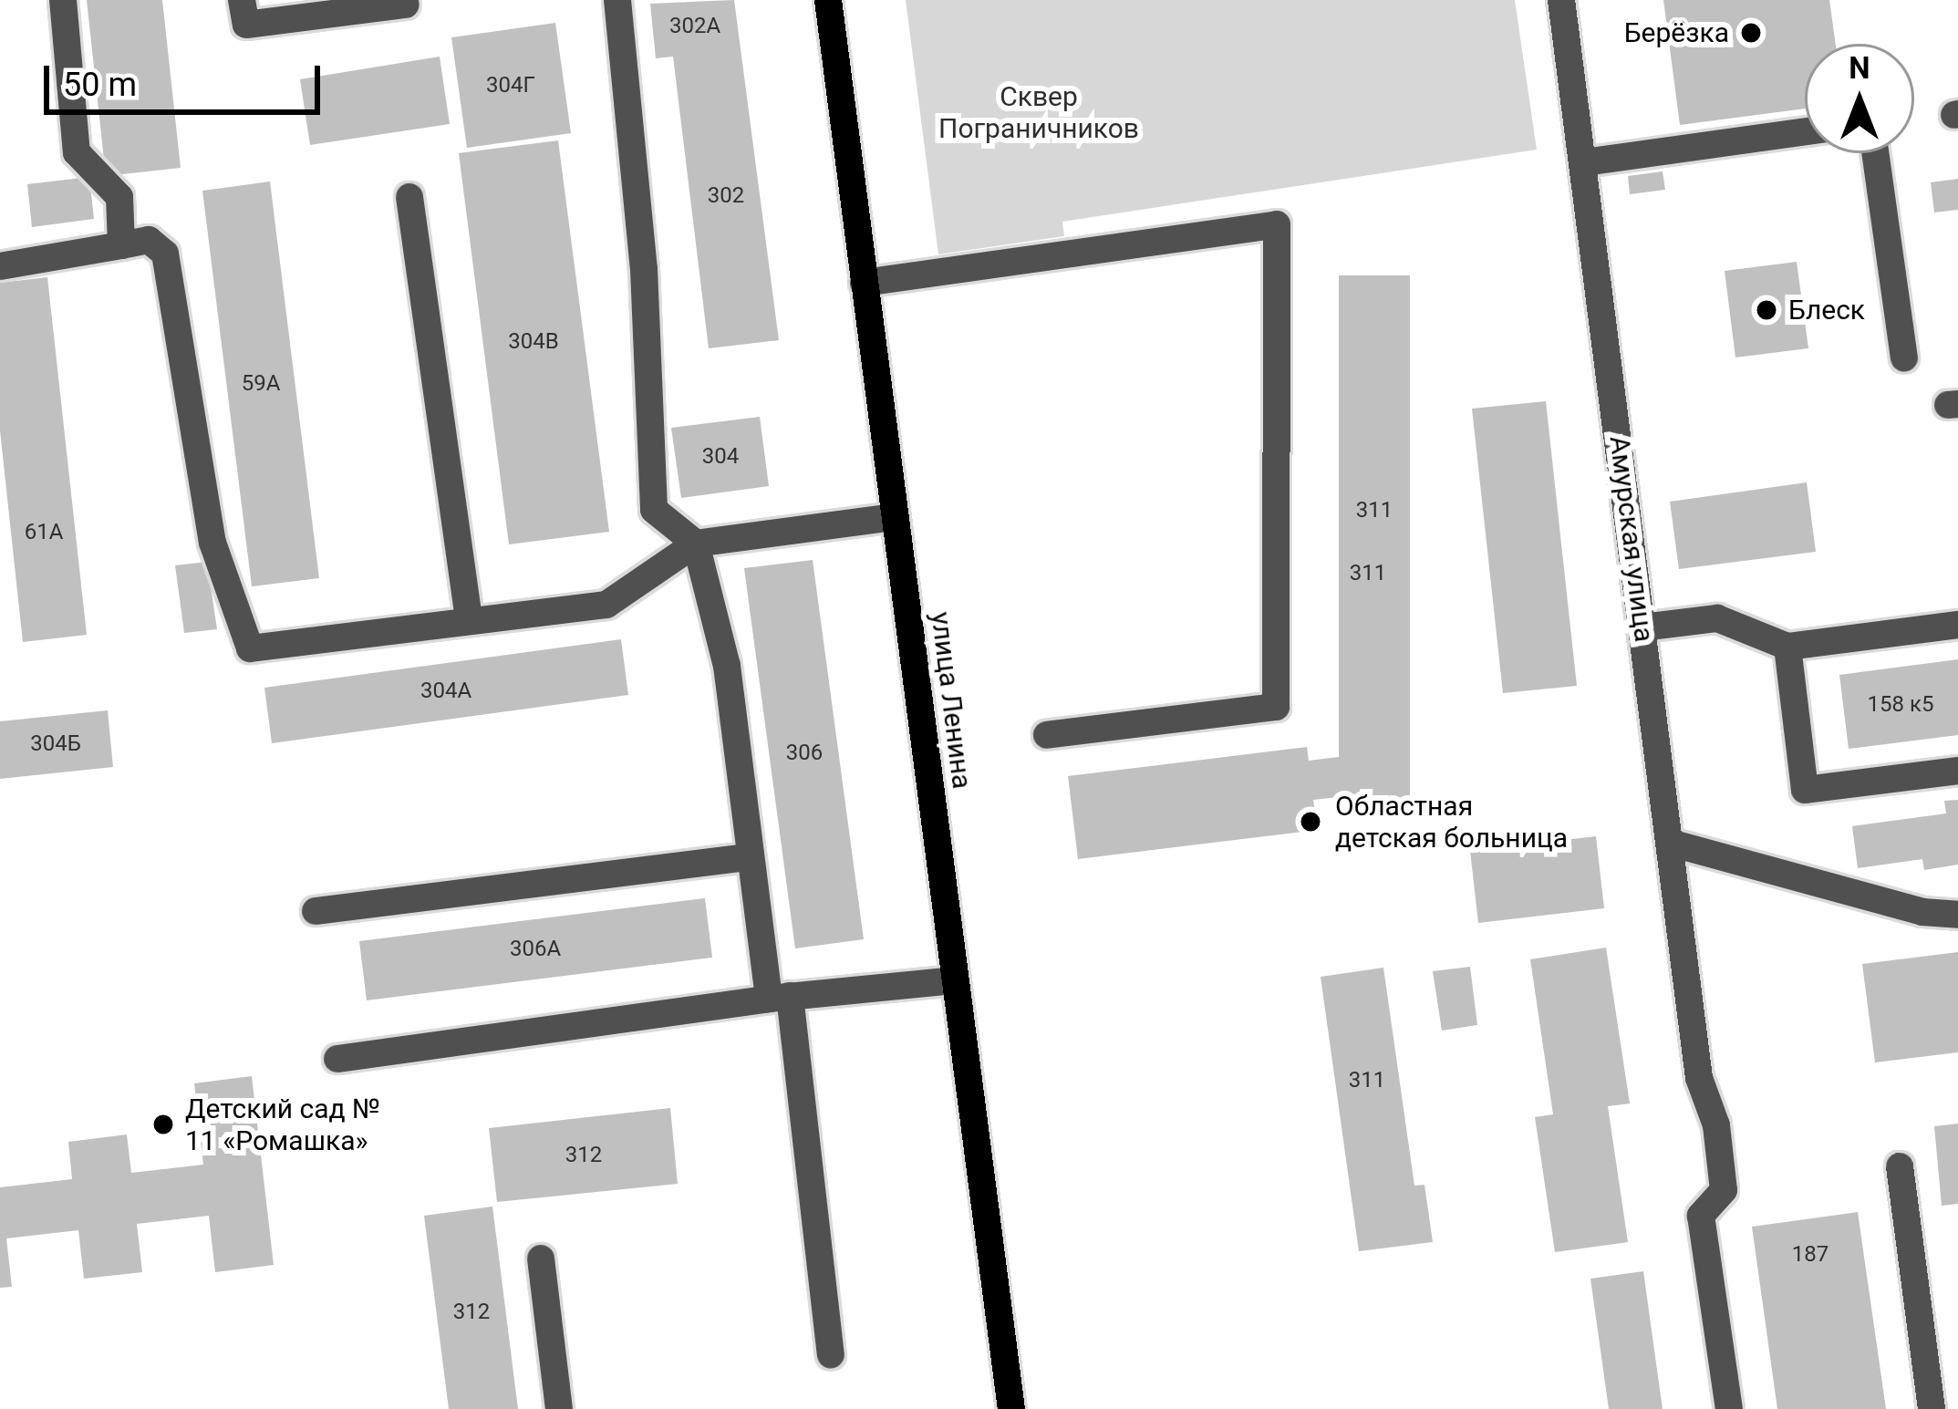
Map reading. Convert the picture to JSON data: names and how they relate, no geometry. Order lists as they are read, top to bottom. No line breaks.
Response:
{"streets":{"main road":["улица Ленина"],"street":["Амурская улица"]},"parks":["Сквер Пограничников"],"places":["Берёзка","Блеск","Областная детская больница","Детский сад № 11 «Ромашка»"],"house_numbers":["302А","304Г","302","304В","59А","304","311","61А","311","304А","158 к5","304Б","306","306А","311","312","187","312"],"scale_bar":"50 m","north":"top"}
